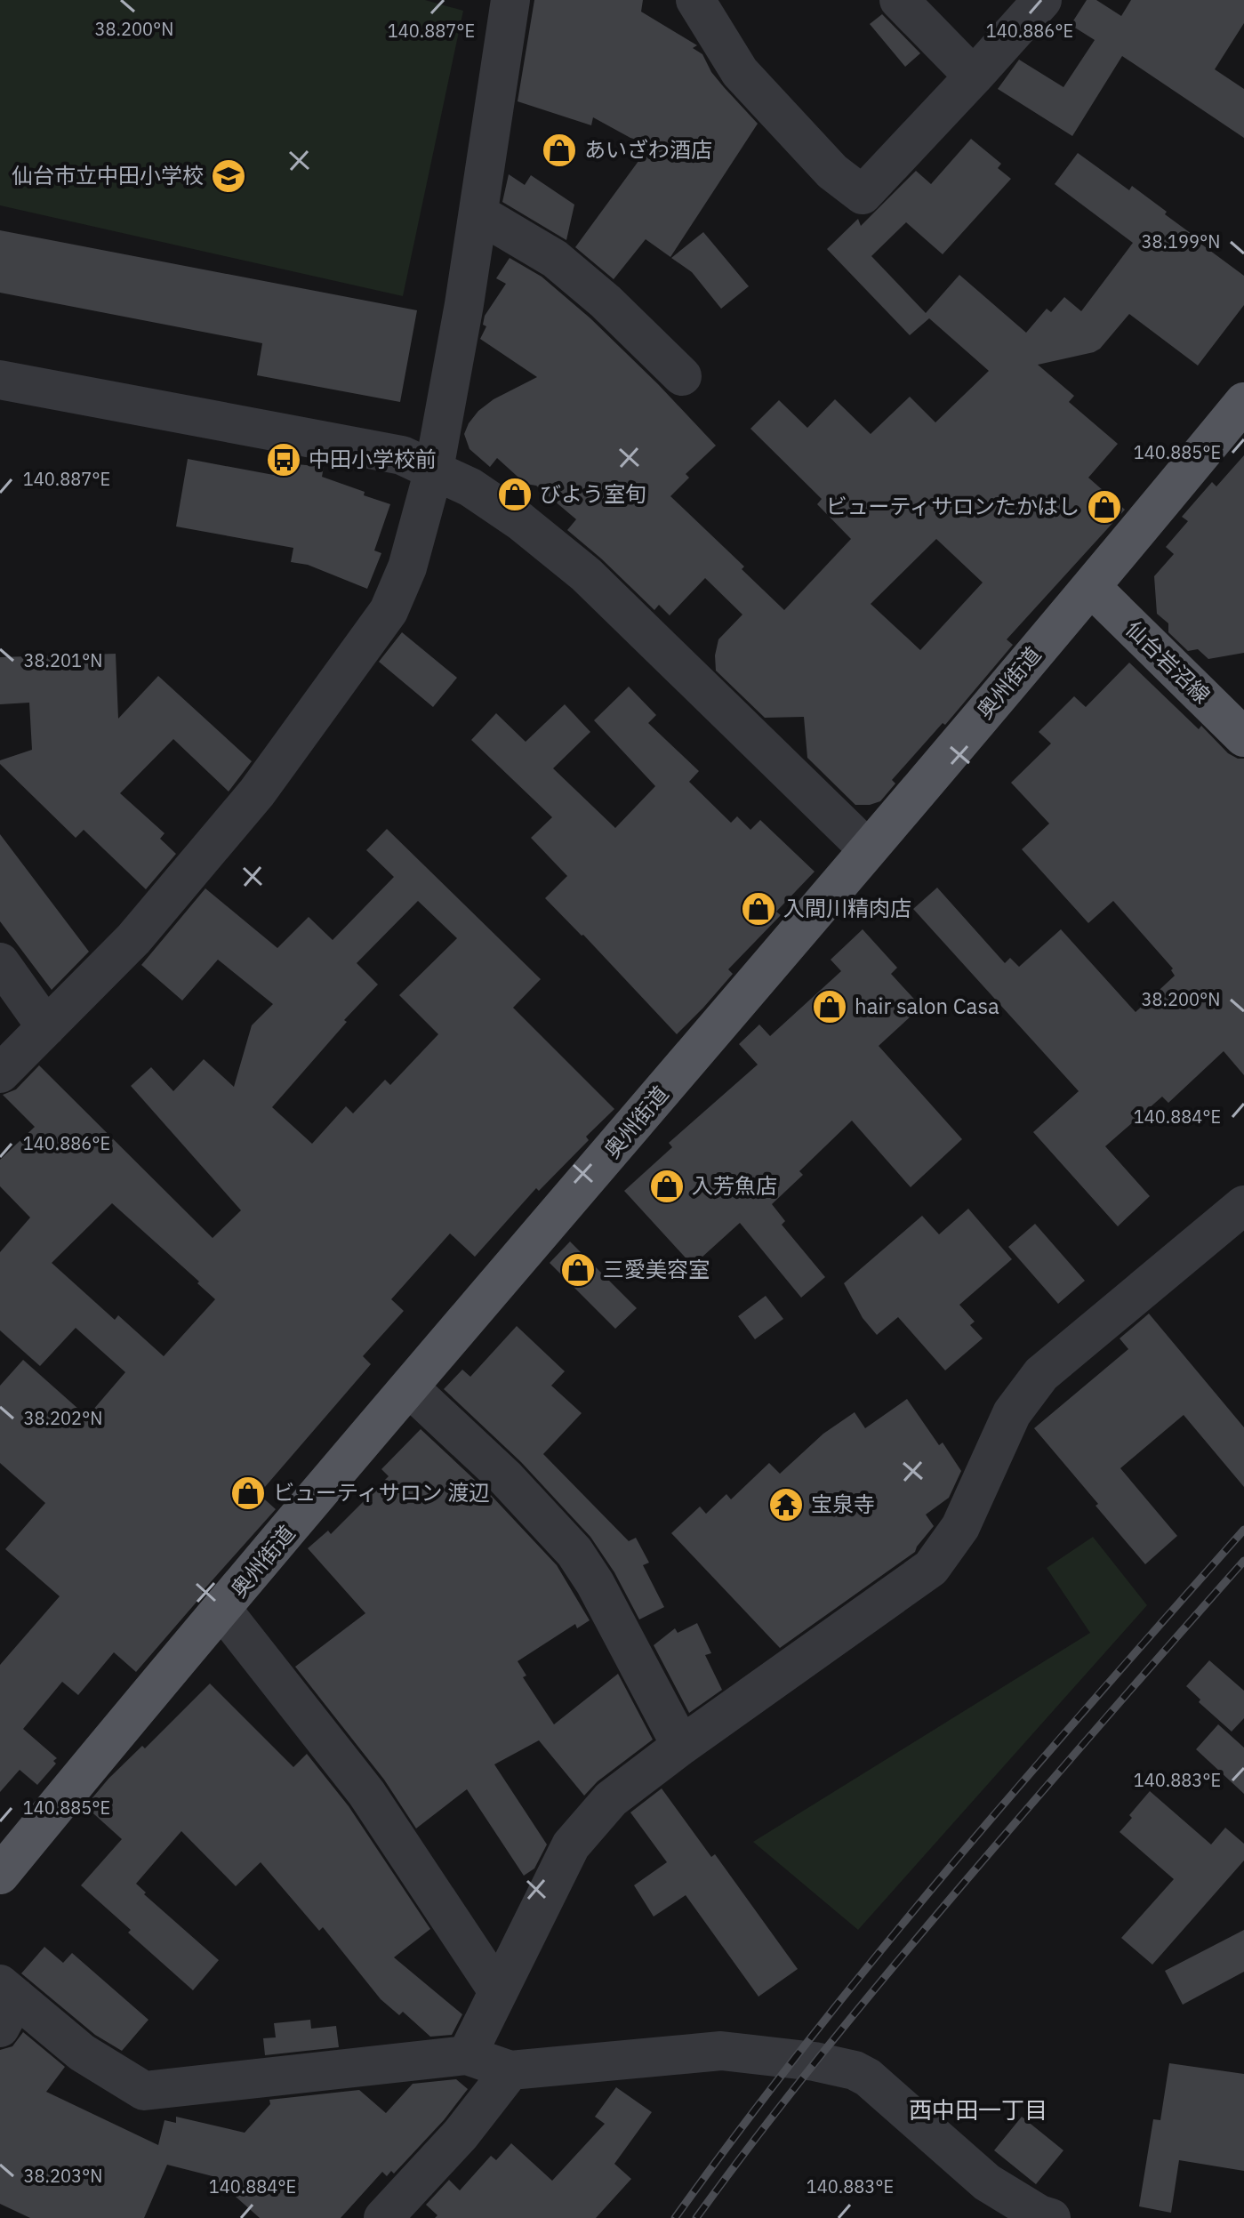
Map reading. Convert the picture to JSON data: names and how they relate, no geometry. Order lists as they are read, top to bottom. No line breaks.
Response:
{"streets":{"main road":["仙台岩沼線","奥州街道"]},"crossings":[["仙台岩沼線","奥州街道"]],"districts":["西中田一丁目"],"places":{"shop":["あいざわ酒店","びよう室旬","ビューティサロンたかはし","入間川精肉店","hair salon Casa","入芳魚店","三愛美容室","ビューティサロン 渡辺"],"school or university":["仙台市立中田小学校"],"bus stop":["中田小学校前"],"temple":["宝泉寺"]},"coordinates":["38.200°N","140.887°E","140.886°E","38.199°N","140.885°E","38.201°N","140.884°E","38.202°N","140.883°E","38.203°N"]}
